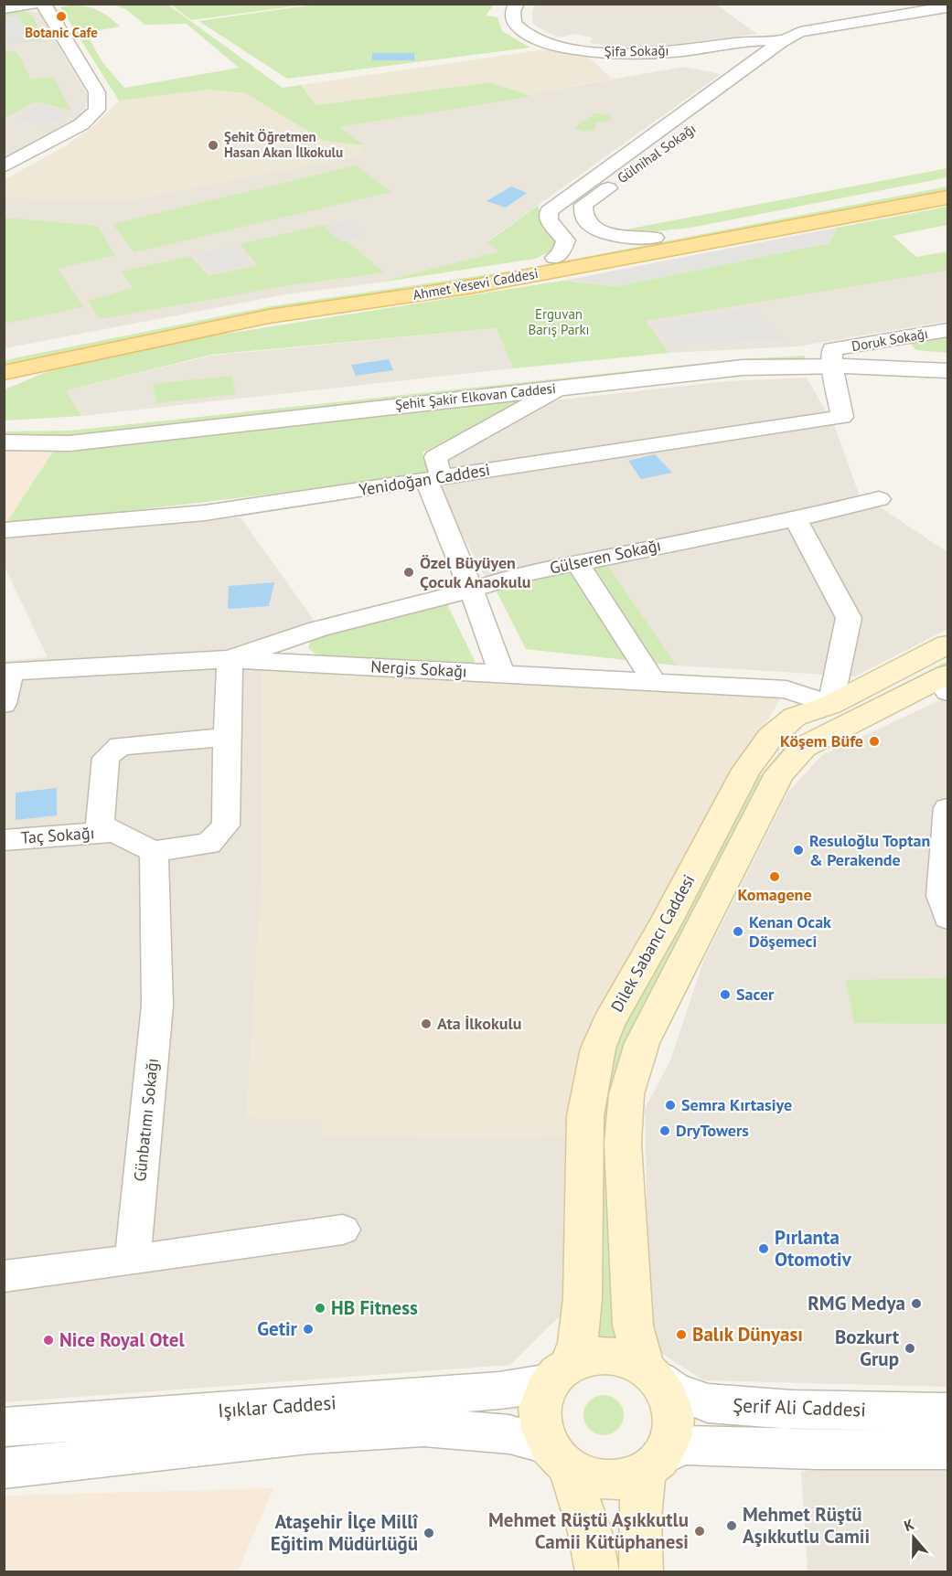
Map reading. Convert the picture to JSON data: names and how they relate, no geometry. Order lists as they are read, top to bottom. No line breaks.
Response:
{"streets":{"main road":["Ahmet Yesevi Caddesi","Dilek Sabancı Caddesi","Işıklar Caddesi"],"street":["Şifa Sokağı","Gülnihal Sokağı","Doruk Sokağı","Şehit Şakir Elkovan Caddesi","Yenidoğan Caddesi","Gülseren Sokağı","Nergis Sokağı","Taç Sokağı","Günbatımı Sokağı","Şerif Ali Caddesi"]},"crossings":[["Şifa Sokağı","Gülnihal Sokağı"],["Gülnihal Sokağı","Ahmet Yesevi Caddesi"],["Doruk Sokağı","Şehit Şakir Elkovan Caddesi"],["Doruk Sokağı","Yenidoğan Caddesi"],["Şehit Şakir Elkovan Caddesi","Yenidoğan Caddesi"],["Gülseren Sokağı","Nergis Sokağı"],["Nergis Sokağı","Dilek Sabancı Caddesi"],["Taç Sokağı","Günbatımı Sokağı"],["Dilek Sabancı Caddesi","Işıklar Caddesi"],["Dilek Sabancı Caddesi","Şerif Ali Caddesi"],["Işıklar Caddesi","Şerif Ali Caddesi"]],"parks":["Erguvan Barış Parkı"],"places":["Botanic Cafe","Şehit Öğretmen Hasan Akan İlkokulu","Özel Büyüyen Çocuk Anaokulu","Köşem Büfe","Resuloğlu Toptan & Perakende","Komagene","Kenan Ocak Döşemeci","Sacer","Ata İlkokulu","Semra Kırtasiye","DryTowers","Pırlanta Otomotiv","RMG Medya","HB Fitness","Getir","Balık Dünyası","Nice Royal Otel","Bozkurt Grup","Mehmet Rüştü Aşıkkutlu Camii","Mehmet Rüştü Aşıkkutlu Camii Kütüphanesi","Ataşehir İlçe Millî Eğitim Müdürlüğü"],"north":"top"}
